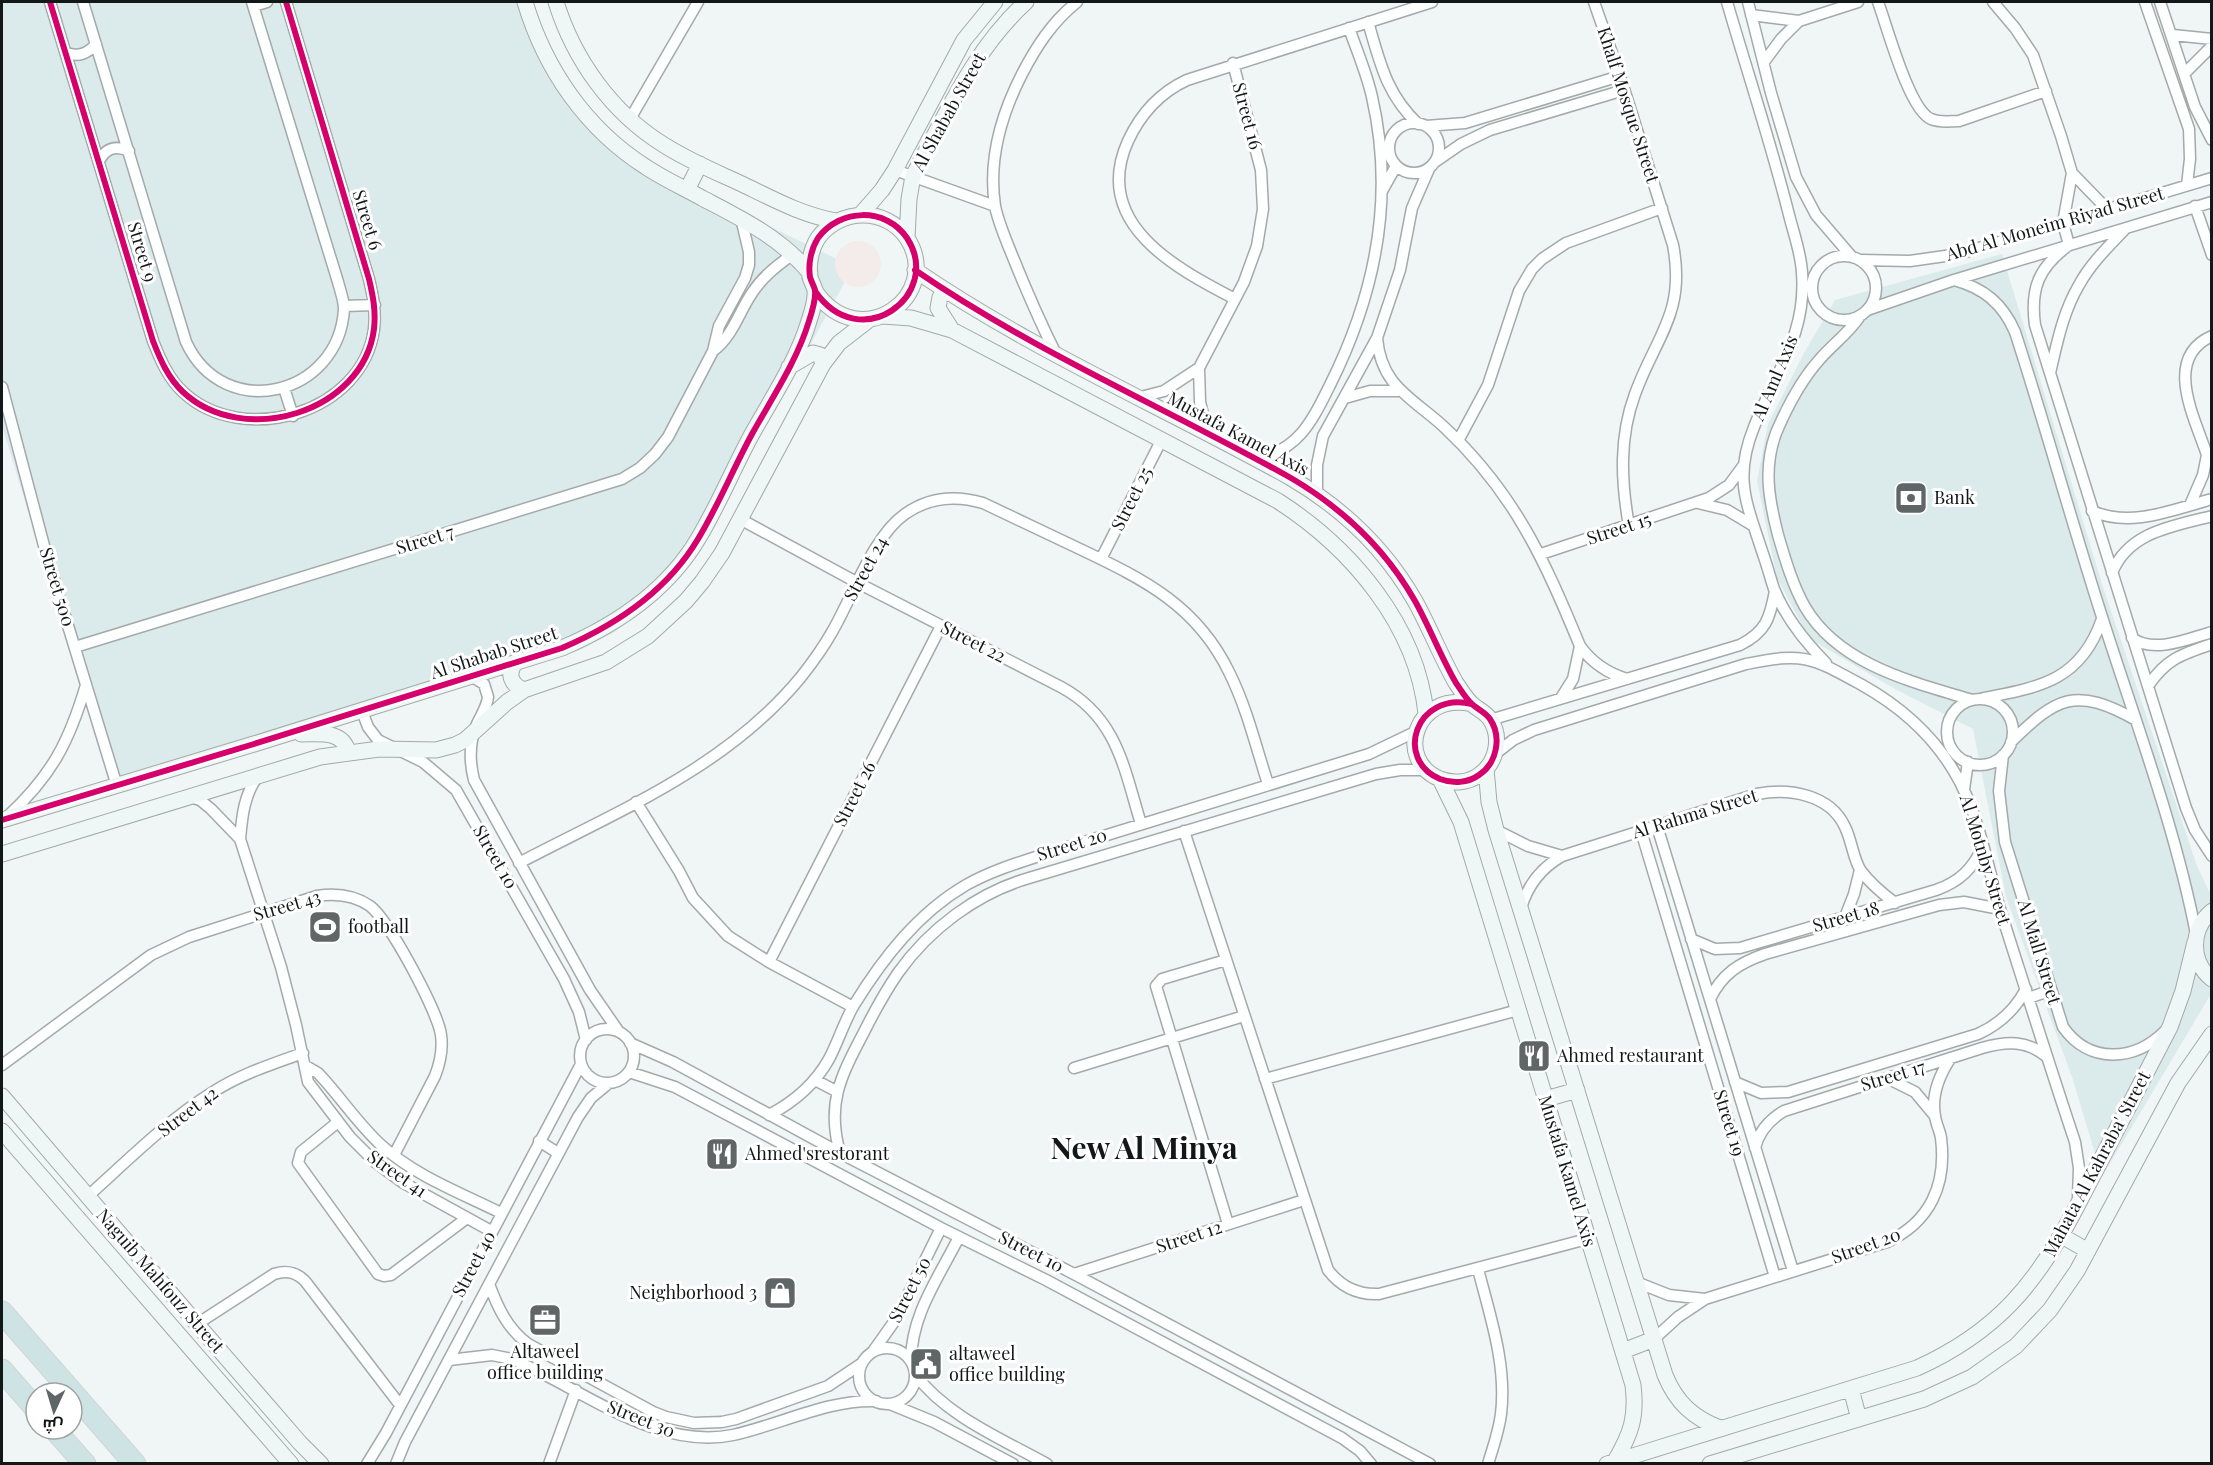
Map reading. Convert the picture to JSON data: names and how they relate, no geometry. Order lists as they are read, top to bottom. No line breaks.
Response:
{"streets":{"street":["Khalf Mosque Street","Al Shabab Street","Street 16","Street 6","Abd Al Moneim Riyad Street","Street 9","Al Aml Axis","Mustafa Kamel Axis","Street 25","Street 15","Street 7","Street 24","Street 500","Street 22","Street 26","Al Rahma Street","Street 20","Street 10","Al Motnby Street","Street 43","Street 18","Al Mall Street","Street 17","Street 42","Street 19","Mahata Al Kahraba' Street","Street 41","Street 12","Street 40","Naguib Mahfouz Street","Street 50","Street 30"]},"crossings":[["Khalf Mosque Street","Al Aml Axis"],["Khalf Mosque Street","Street 15"],["Al Shabab Street","Mustafa Kamel Axis"],["Al Shabab Street","Street 500"],["Al Shabab Street","Street 10"],["Street 16","Mustafa Kamel Axis"],["Street 6","Street 9"],["Al Aml Axis","Street 15"],["Al Aml Axis","Al Motnby Street"],["Mustafa Kamel Axis","Al Rahma Street"],["Mustafa Kamel Axis","Street 20"],["Mustafa Kamel Axis","Al Motnby Street"],["Mustafa Kamel Axis","Mahata Al Kahraba' Street"],["Street 25","Street 24"],["Street 7","Street 500"],["Street 24","Street 22"],["Street 24","Street 20"],["Street 24","Street 10"],["Street 22","Street 26"],["Street 22","Street 20"],["Al Rahma Street","Street 18"],["Al Rahma Street","Street 19"],["Street 20","Street 10"],["Street 20","Al Motnby Street"],["Street 20","Street 17"],["Street 20","Street 19"],["Street 10","Street 12"],["Street 10","Street 40"],["Street 10","Street 50"],["Al Motnby Street","Street 18"],["Al Motnby Street","Street 17"],["Al Motnby Street","Mahata Al Kahraba' Street"],["Street 43","Street 41"],["Street 18","Street 19"],["Al Mall Street","Mahata Al Kahraba' Street"],["Street 17","Street 19"],["Street 42","Street 41"],["Street 42","Naguib Mahfouz Street"],["Street 41","Street 40"],["Street 40","Street 30"],["Street 50","Street 30"]],"districts":["New Al Minya"],"places":{"bank":["Bank"],"sports":["football"],"restaurant":["Ahmed restaurant","Ahmed'srestorant"],"shop":["Neighborhood 3"],"office":["Altaweel office building"],"public building":["altaweel office building"]},"north":"bottom"}
